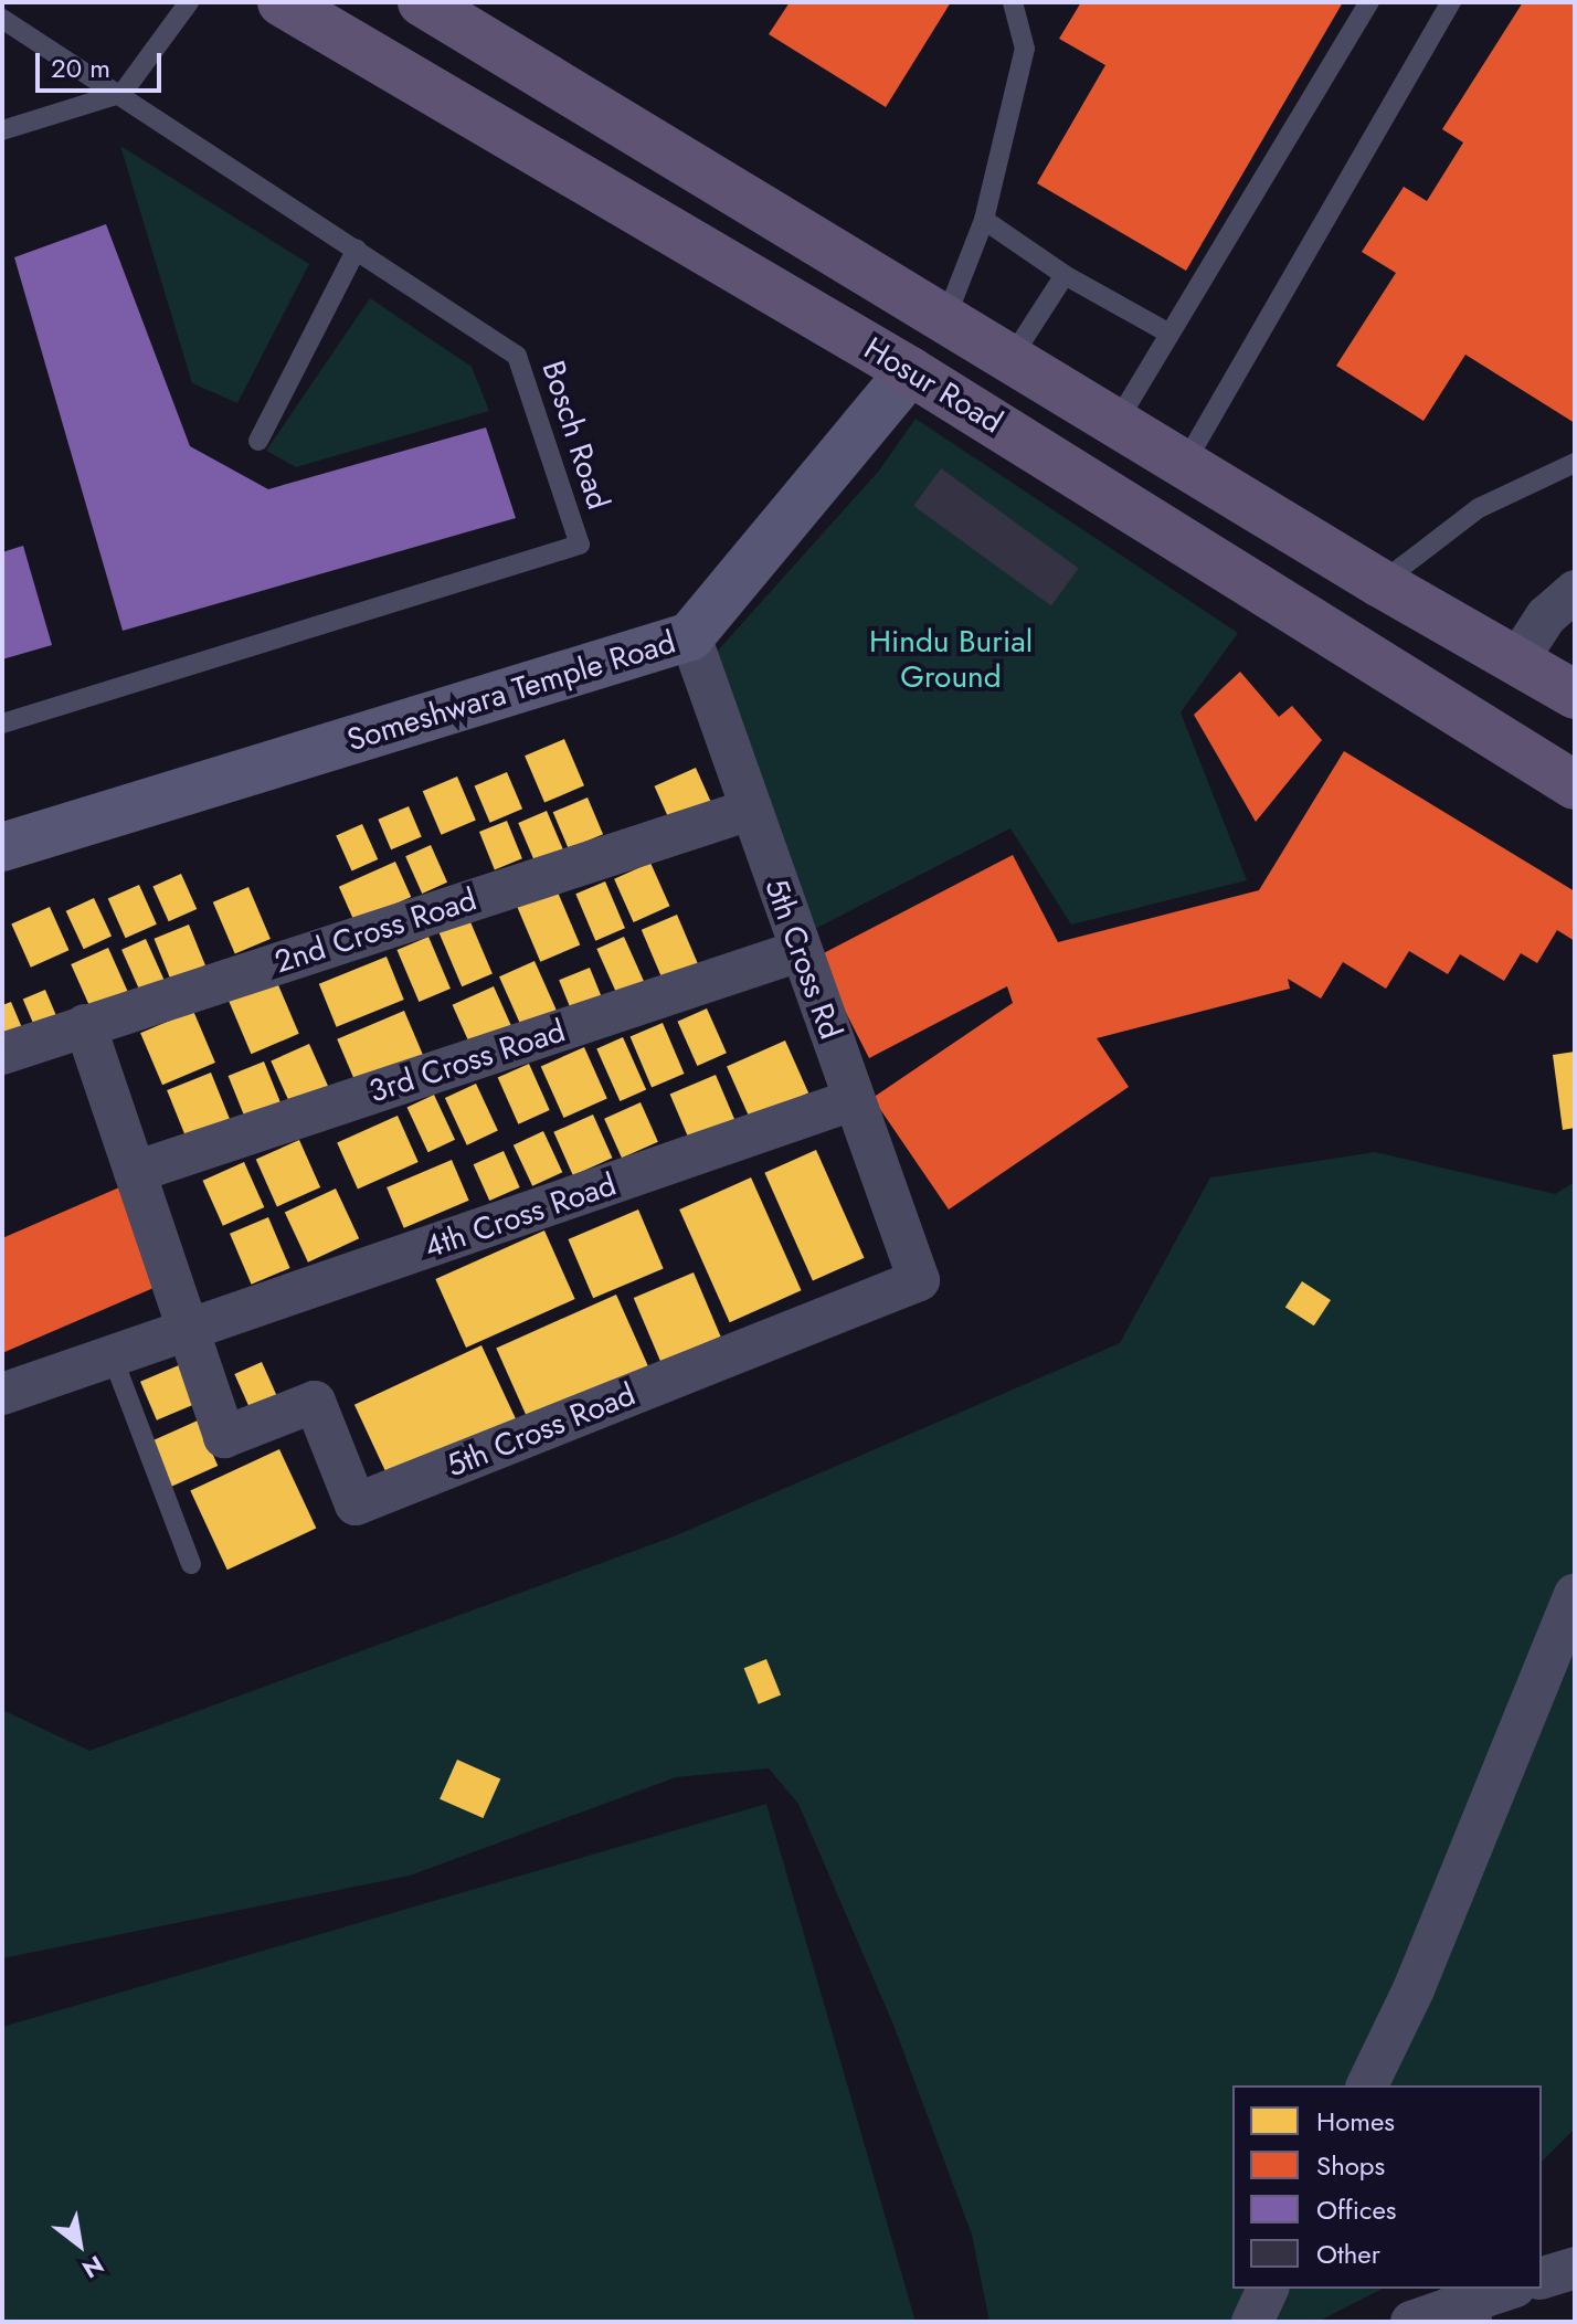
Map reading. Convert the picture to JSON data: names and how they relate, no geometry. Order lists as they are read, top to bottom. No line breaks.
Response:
{"streets":{"main road":["Hosur Road"],"street":["Someshwara Temple Road","2nd Cross Road","5th Cross Rd","3rd Cross Road","4th Cross Road","5th Cross Road"],"lane":["Bosch Road"]},"crossings":[["Hosur Road","Someshwara Temple Road"],["Someshwara Temple Road","5th Cross Rd"],["2nd Cross Road","5th Cross Rd"],["5th Cross Rd","3rd Cross Road"],["5th Cross Rd","4th Cross Road"],["5th Cross Rd","5th Cross Road"],["4th Cross Road","5th Cross Road"]],"parks":["Hindu Burial Ground"],"legend":["Homes","Shops","Offices","Other"],"scale_bar":"20 m","north":"bottom right"}
